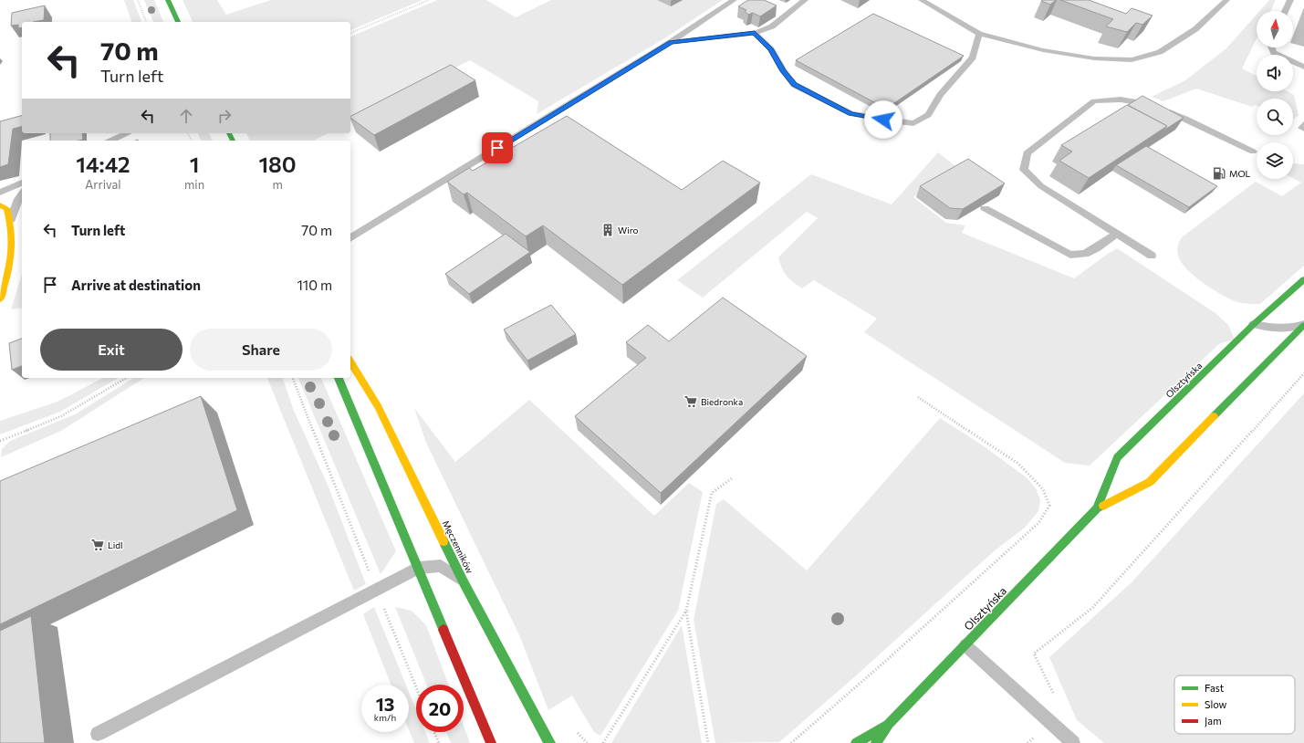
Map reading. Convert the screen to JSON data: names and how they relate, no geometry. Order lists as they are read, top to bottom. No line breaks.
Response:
{"streets":{"main road":["Olsztyńska","Męczenników"]},"places":{"fuel station":["MOL"],"building":["Wiro"],"supermarket":["Biedronka","Lidl"]},"legend":["Fast","Slow","Jam"],"north":"top","page":{"turn":["70 m","Turn left"],"eta":["14:42","Arrival","1","min","180","m"],"list":[{"name":"Turn left","value":"70 m"},{"name":"Arrive at destination","value":"110 m"}],"buttons":["Exit","Share"],"speed":"13 km/h","limit":"20"}}
